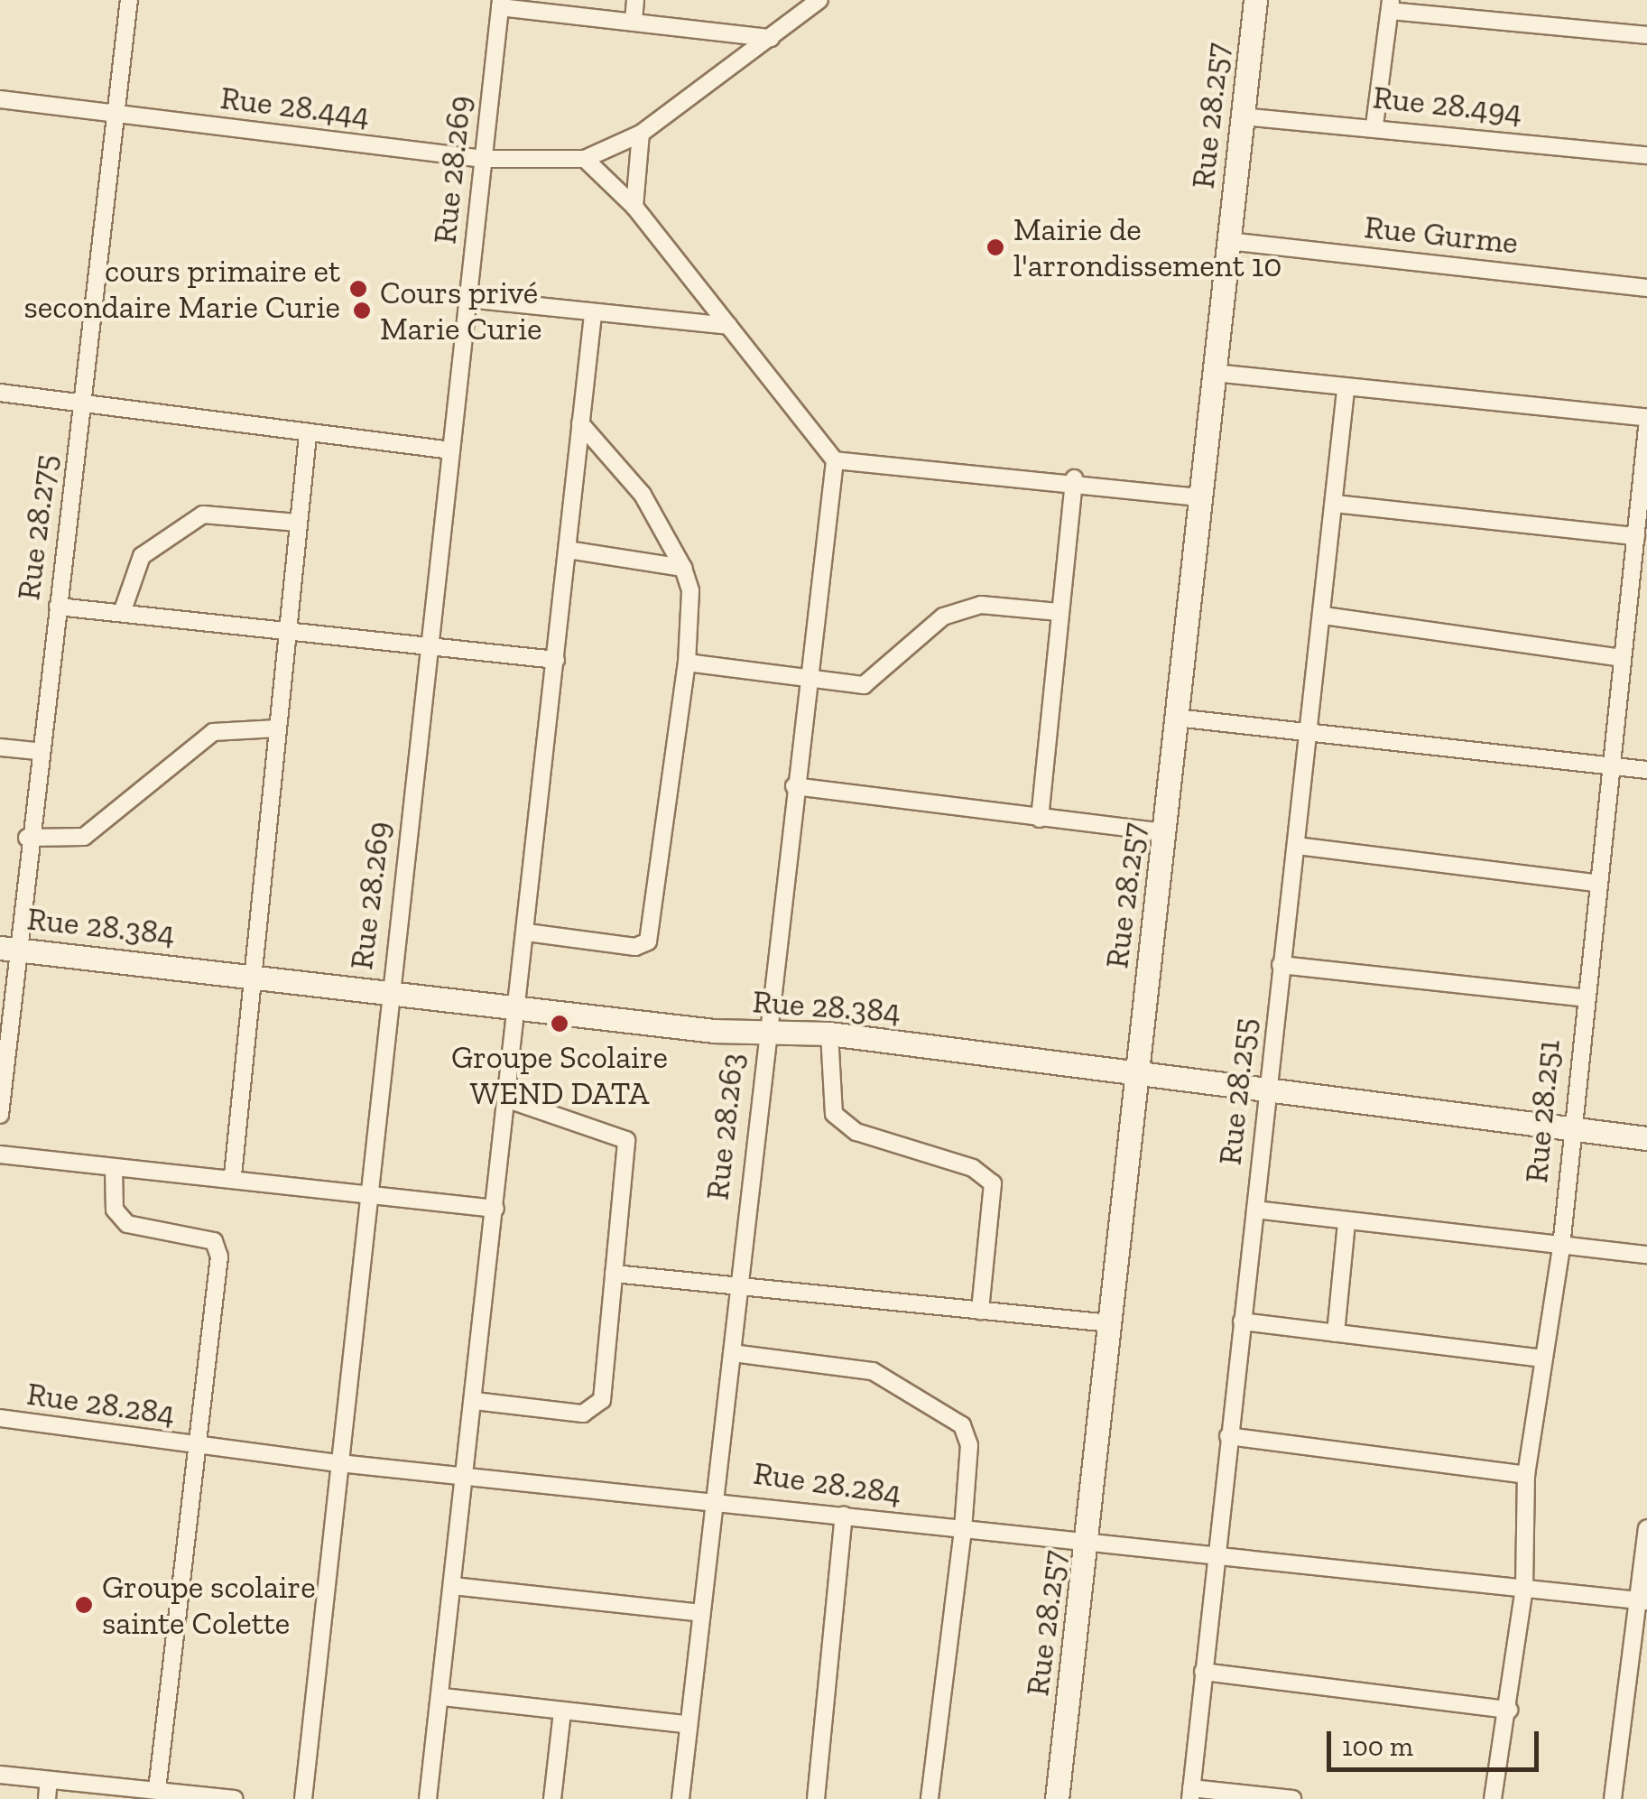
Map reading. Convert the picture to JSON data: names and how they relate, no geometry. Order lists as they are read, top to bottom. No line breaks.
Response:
{"streets":{"street":["Rue 28.494","Rue 28.444","Rue 28.257","Rue 28.269","Rue Gurme","Rue 28.275","Rue 28.384","Rue 28.255","Rue 28.251","Rue 28.263","Rue 28.284"]},"crossings":[["Rue 28.494","Rue 28.257"],["Rue 28.444","Rue 28.269"],["Rue 28.444","Rue 28.275"],["Rue 28.257","Rue Gurme"],["Rue 28.257","Rue 28.384"],["Rue 28.257","Rue 28.284"],["Rue 28.269","Rue 28.384"],["Rue 28.269","Rue 28.284"],["Rue 28.275","Rue 28.384"],["Rue 28.384","Rue 28.255"],["Rue 28.384","Rue 28.251"],["Rue 28.384","Rue 28.263"],["Rue 28.255","Rue 28.284"],["Rue 28.251","Rue 28.284"],["Rue 28.263","Rue 28.284"]],"places":["Mairie de l'arrondissement 10","cours primaire et secondaire Marie Curie","Cours privé Marie Curie","Groupe Scolaire WEND DATA","Groupe scolaire sainte Colette"],"scale_bar":"100 m"}
